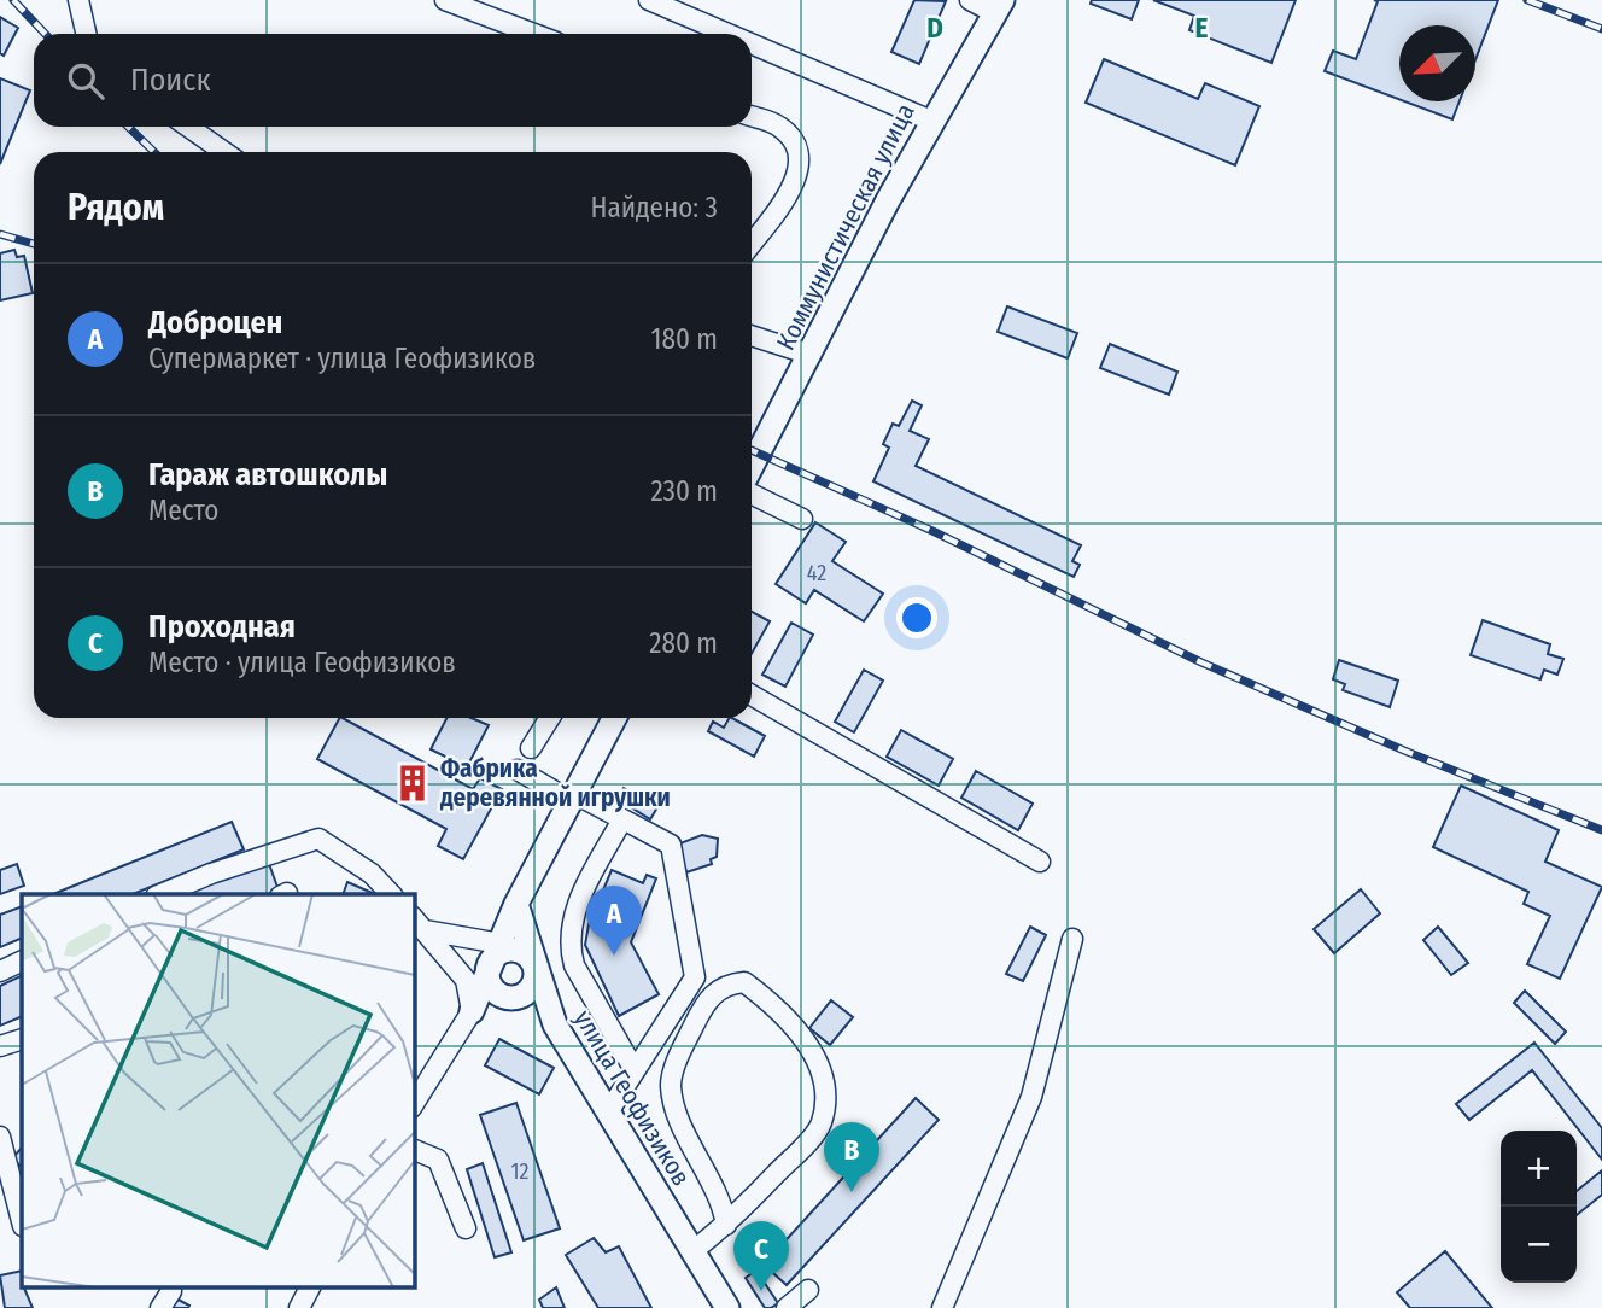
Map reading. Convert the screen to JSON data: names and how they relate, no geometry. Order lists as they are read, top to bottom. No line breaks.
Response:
{"streets":{"main road":["Коммунистическая улица","улица Геофизиков"]},"places":{"building":["Фабрика деревянной игрушки"]},"house_numbers":["42","12"],"north":"bottom left","page":{"search":"Поиск","heading":["Рядом","Найдено: 3"],"list":[{"mark":"A","name":"Доброцен","note":"Супермаркет · улица Геофизиков","value":"180 m"},{"mark":"B","name":"Гараж автошколы","note":"Место","value":"230 m"},{"mark":"C","name":"Проходная","note":"Место · улица Геофизиков","value":"280 m"}],"pins":["A","B","C"],"map_buttons":["+","−"]},"grid":{"columns":["D","E"]}}
